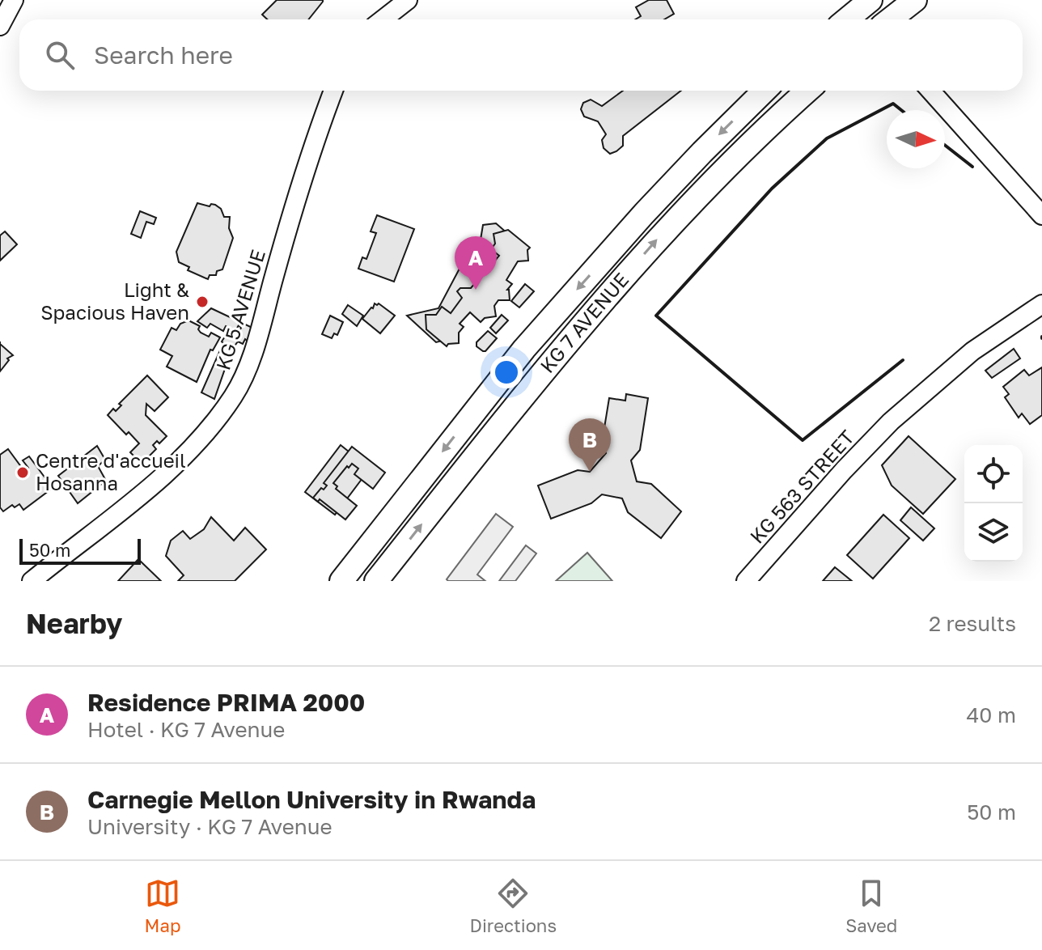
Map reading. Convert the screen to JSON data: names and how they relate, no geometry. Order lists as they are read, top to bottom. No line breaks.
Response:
{"streets":{"main road":["KG 7 AVENUE"],"street":["KG 5 AVENUE","KG 563 STREET"]},"places":["Light & Spacious Haven","Centre d'accueil Hosanna"],"scale_bar":"50 m","north":"right","page":{"search":"Search here","pins":["A","B"],"scale":"50 m","heading":["Nearby","2 results"],"list":[{"mark":"A","name":"Residence PRIMA 2000","note":"Hotel · KG 7 Avenue","value":"40 m"},{"mark":"B","name":"Carnegie Mellon University in Rwanda","note":"University · KG 7 Avenue","value":"50 m"}],"nav":["Map","Directions","Saved"]}}
